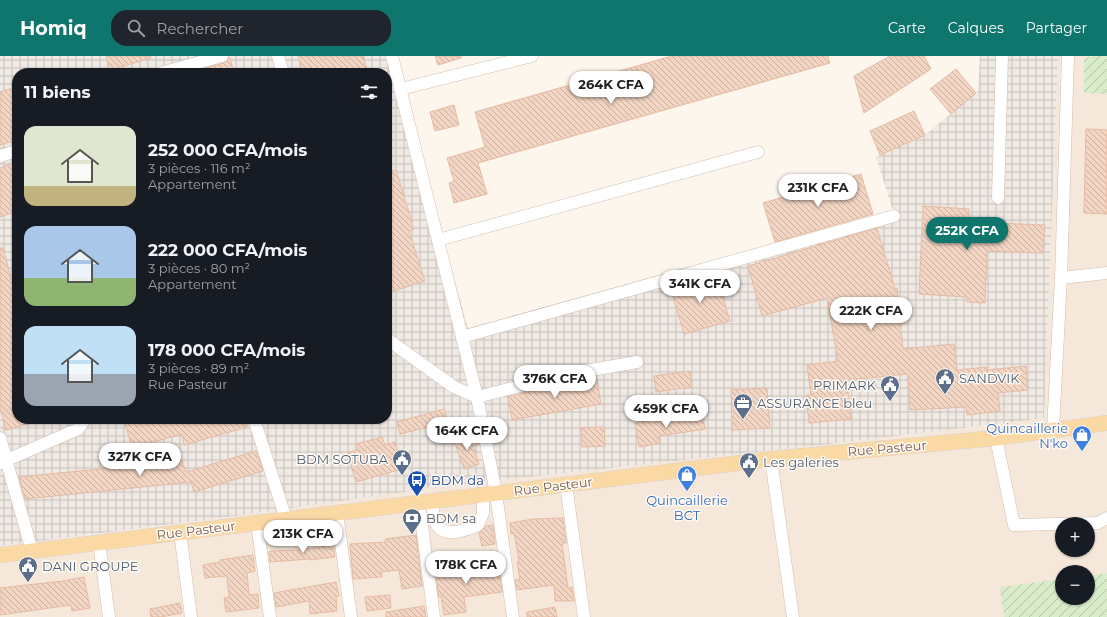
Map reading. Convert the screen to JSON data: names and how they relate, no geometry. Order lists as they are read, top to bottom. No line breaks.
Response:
{"streets":{"main road":["Rue Pasteur"]},"places":{"public building":["SANDVIK","PRIMARK","BDM SOTUBA","Les galeries","DANI GROUPE"],"office":["ASSURANCE bleu"],"shop":["Quincaillerie N'ko","Quincaillerie BCT"],"bus stop":["BDM da"],"bank":["BDM sa"]},"page":{"header":"Homiq","search":"Rechercher","nav":["Carte","Calques","Partager"],"heading":"11 biens","price":["264K CFA","231K CFA","252K CFA","341K CFA","222K CFA","376K CFA","459K CFA","164K CFA","327K CFA","213K CFA","178K CFA"],"list":[{"name":"252 000 CFA/mois","note":"3 pièces · 116 m² · Appartement"},{"name":"222 000 CFA/mois","note":"3 pièces · 80 m² · Appartement"},{"name":"178 000 CFA/mois","note":"3 pièces · 89 m² · Rue Pasteur"}],"map_buttons":["+","−"]}}
